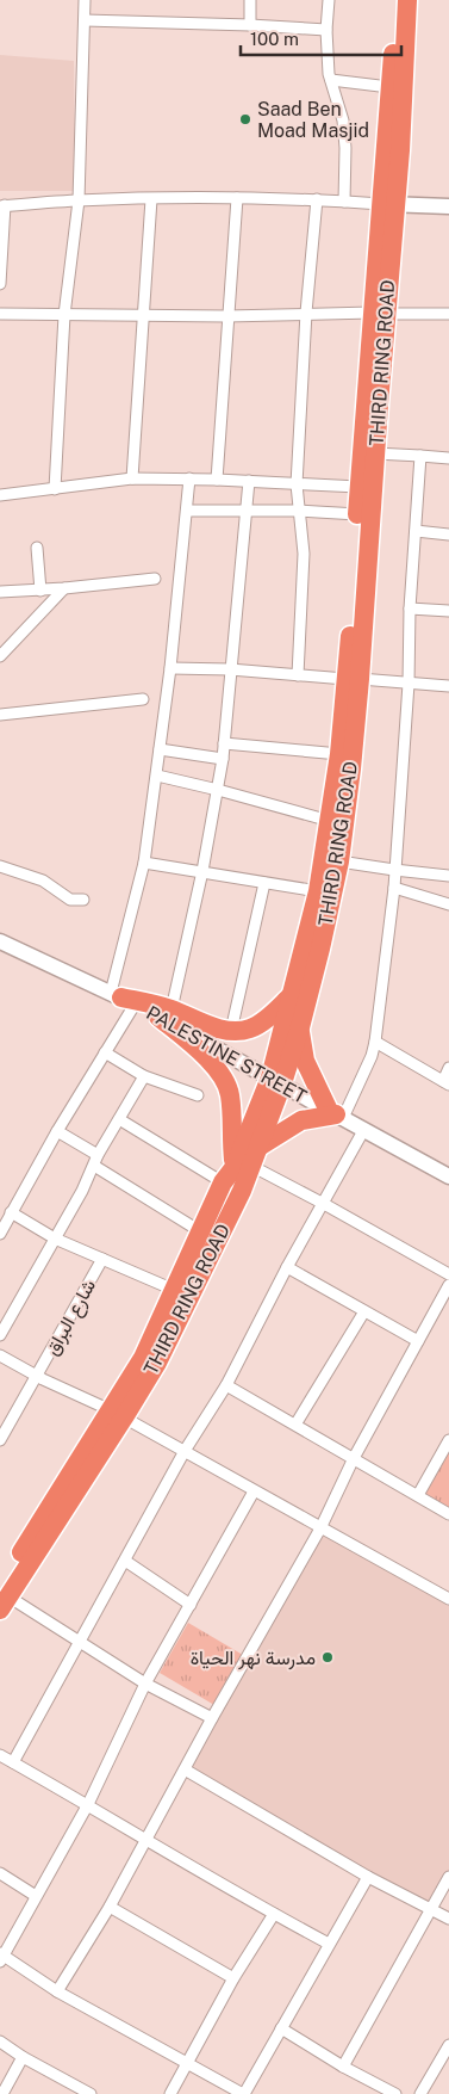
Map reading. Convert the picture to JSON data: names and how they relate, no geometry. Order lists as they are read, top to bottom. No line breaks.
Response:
{"streets":{"highway":["THIRD RING ROAD"],"street":["PALESTINE STREET","شارع البراق"]},"crossings":[["THIRD RING ROAD","PALESTINE STREET"]],"places":["Saad Ben Moad Masjid","مدرسة نهر الحياة"],"scale_bar":"100 m"}
